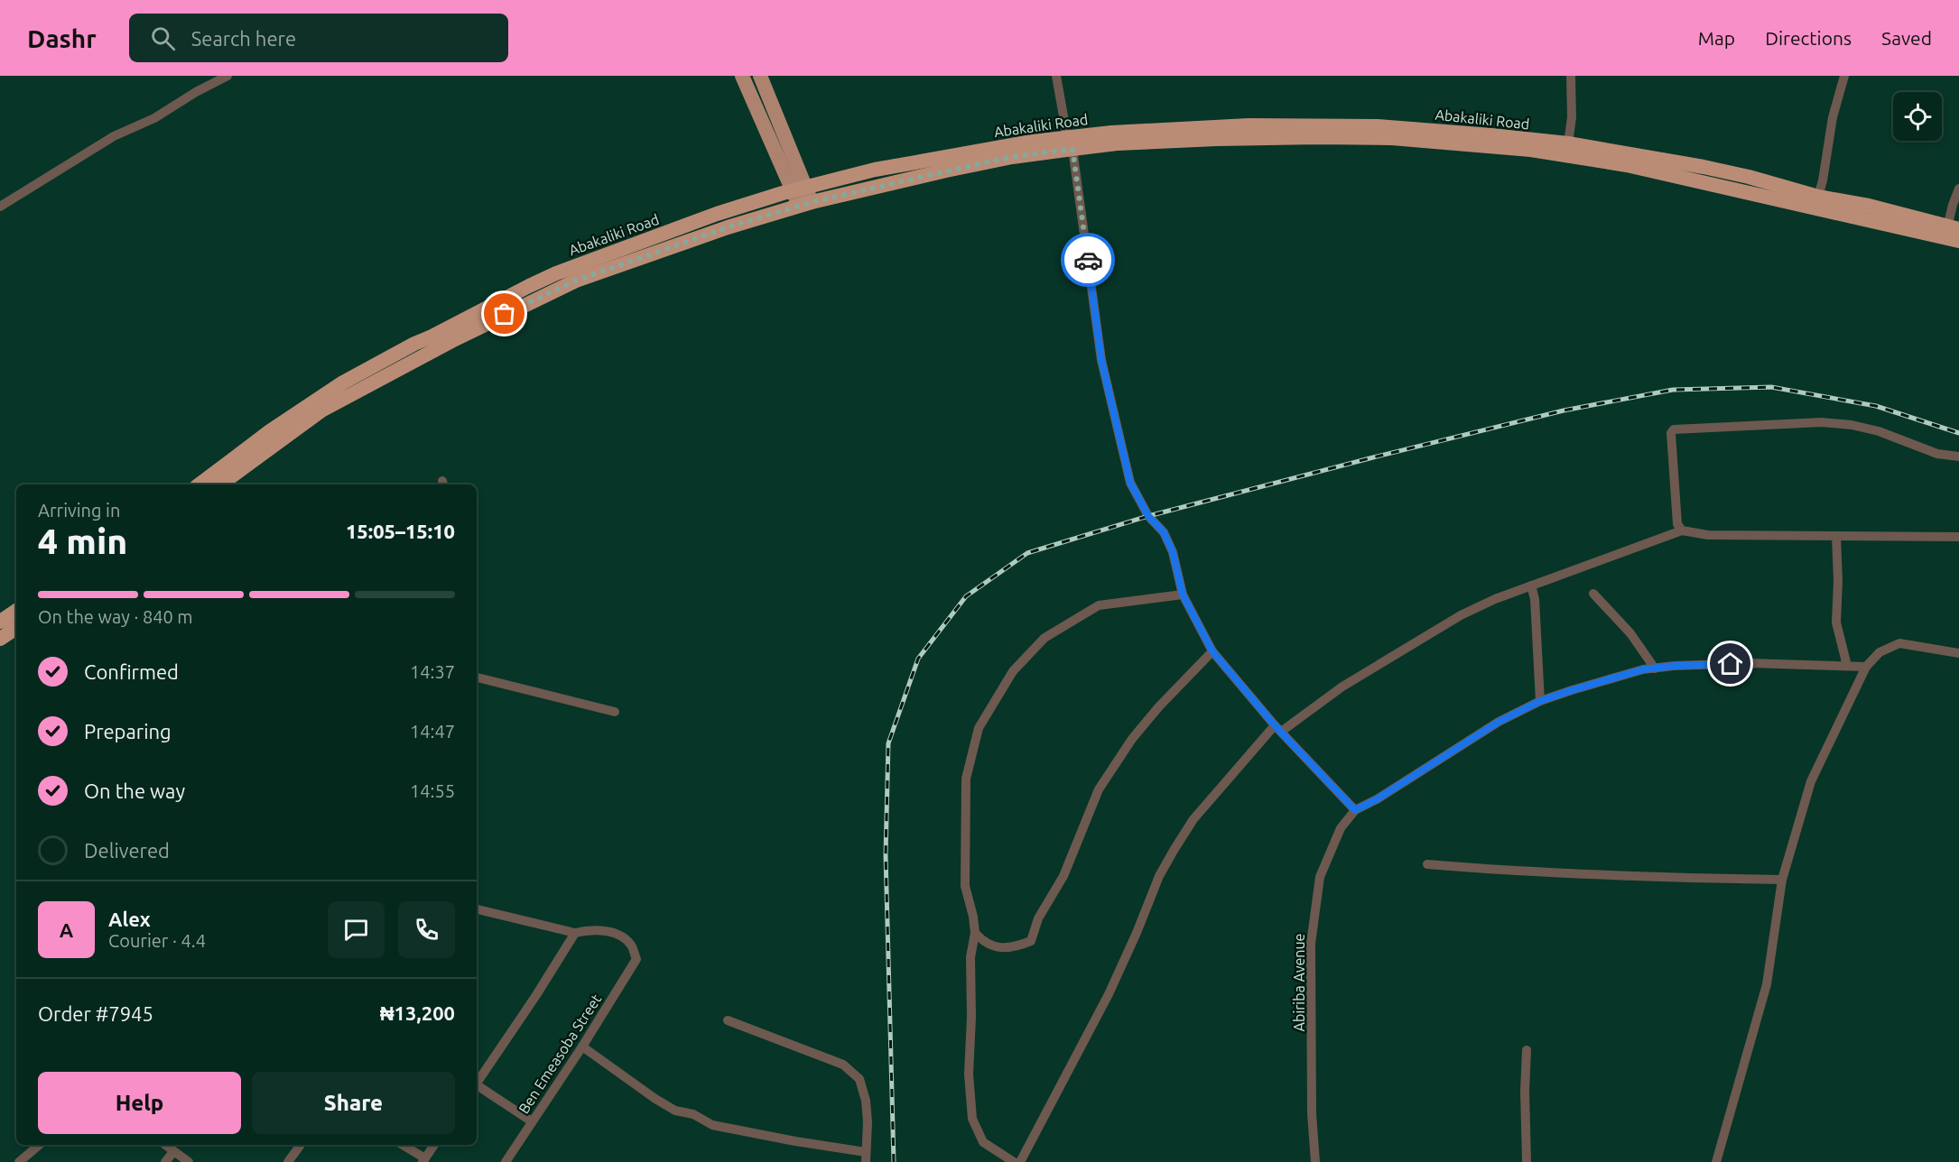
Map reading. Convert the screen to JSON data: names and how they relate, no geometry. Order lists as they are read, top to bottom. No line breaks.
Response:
{"streets":{"highway":["Abakaliki Road"],"street":["Abiriba Avenue","Ben Emeasoba Street"]},"page":{"header":"Dashr","search":"Search here","nav":["Map","Directions","Saved"],"heading":["4 min","Arriving in","15:05–15:10"],"panel":["Alex","Courier · 4.4","Order #7945","₦13,200"],"bar":"On the way · 840 m","list":[["Confirmed","14:37"],["Preparing","14:47"],["On the way","14:55"],"Delivered"],"round":"A","buttons":["Help","Share"]}}
